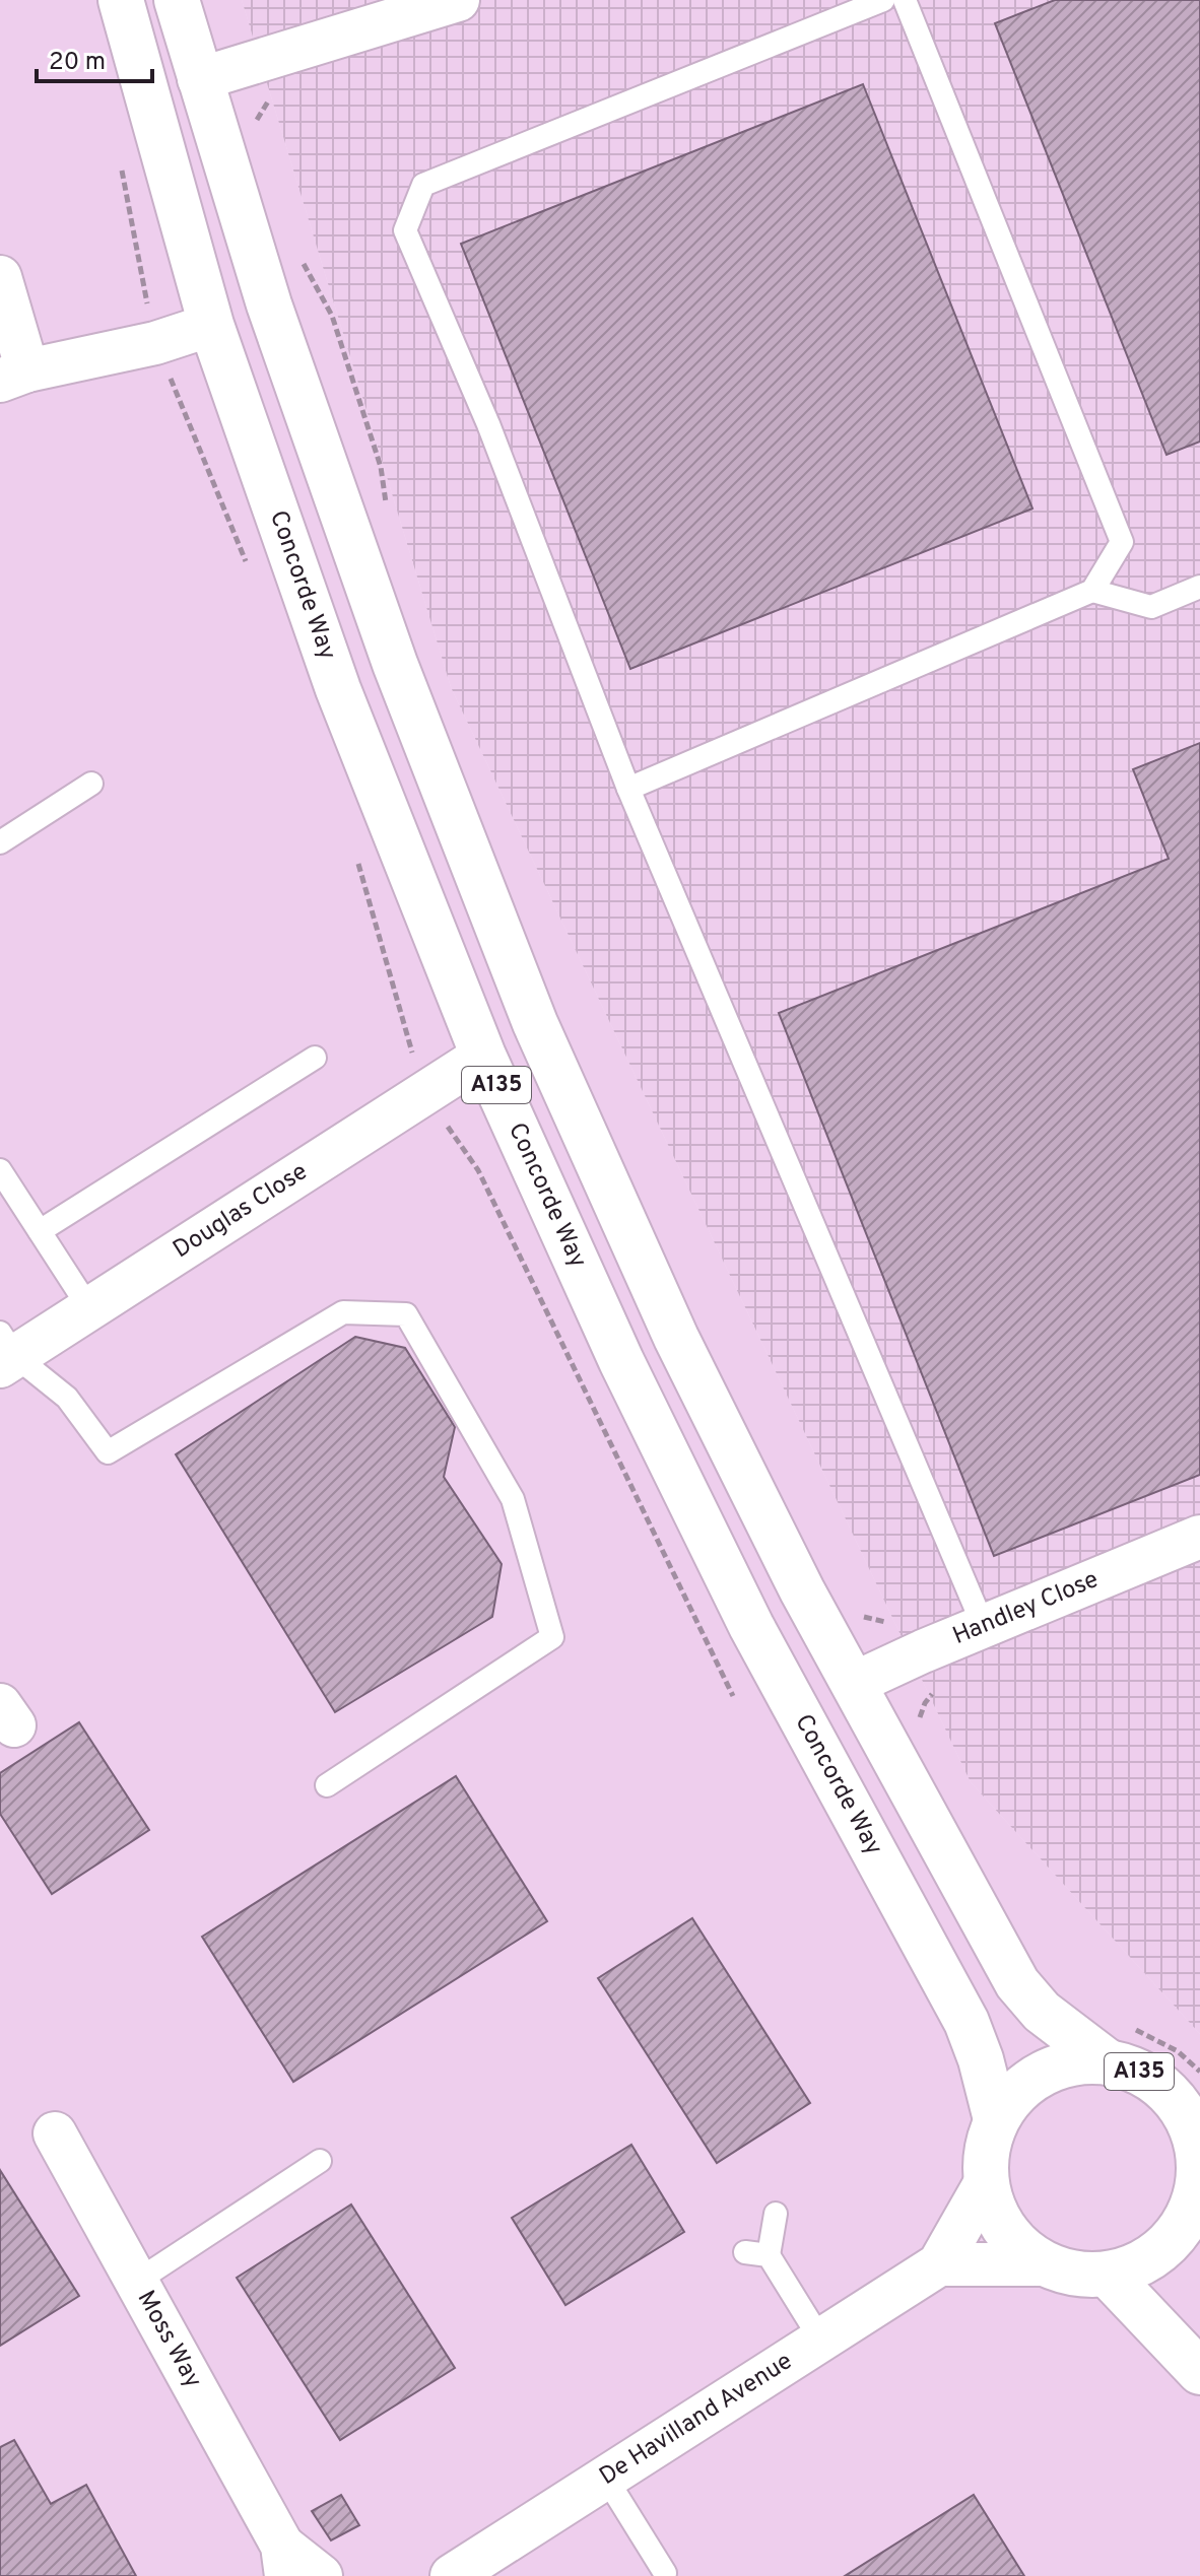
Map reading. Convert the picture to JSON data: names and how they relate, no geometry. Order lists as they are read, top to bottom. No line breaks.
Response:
{"streets":{"main road":["Concorde Way","A135"],"street":["Douglas Close","Handley Close","Moss Way","De Havilland Avenue"]},"crossings":[["Concorde Way","A135"],["Concorde Way","Douglas Close"],["A135","Handley Close"]],"scale_bar":"20 m"}
